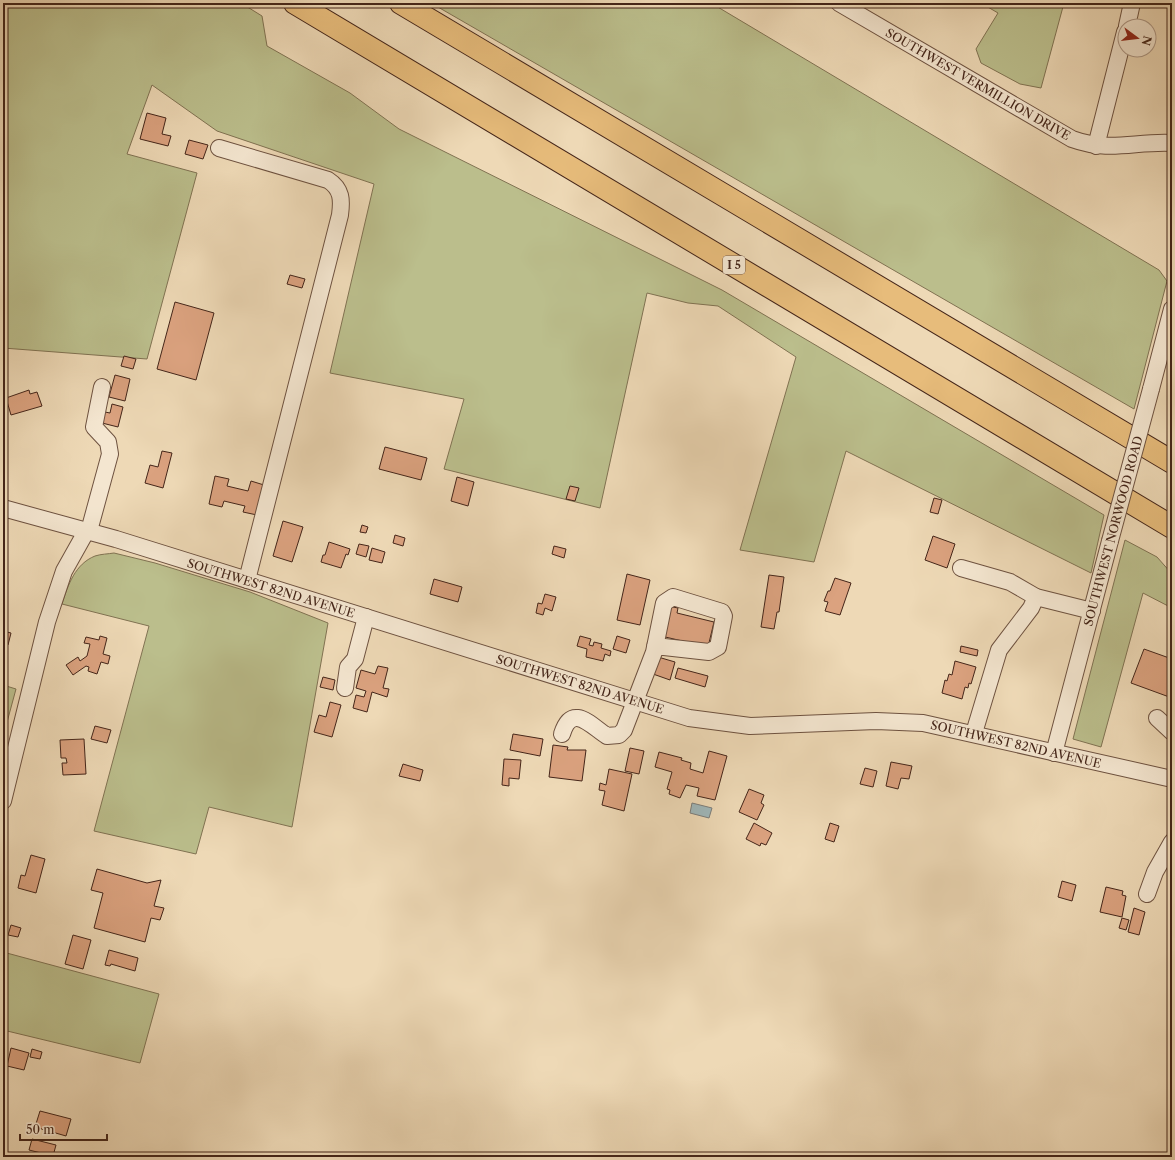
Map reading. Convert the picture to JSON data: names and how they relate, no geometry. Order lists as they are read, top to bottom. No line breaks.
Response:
{"streets":{"highway":["I 5"],"street":["SOUTHWEST VERMILLION DRIVE","SOUTHWEST NORWOOD ROAD","SOUTHWEST 82ND AVENUE"]},"crossings":[["SOUTHWEST NORWOOD ROAD","SOUTHWEST 82ND AVENUE"]],"scale_bar":"50 m","north":"right"}
